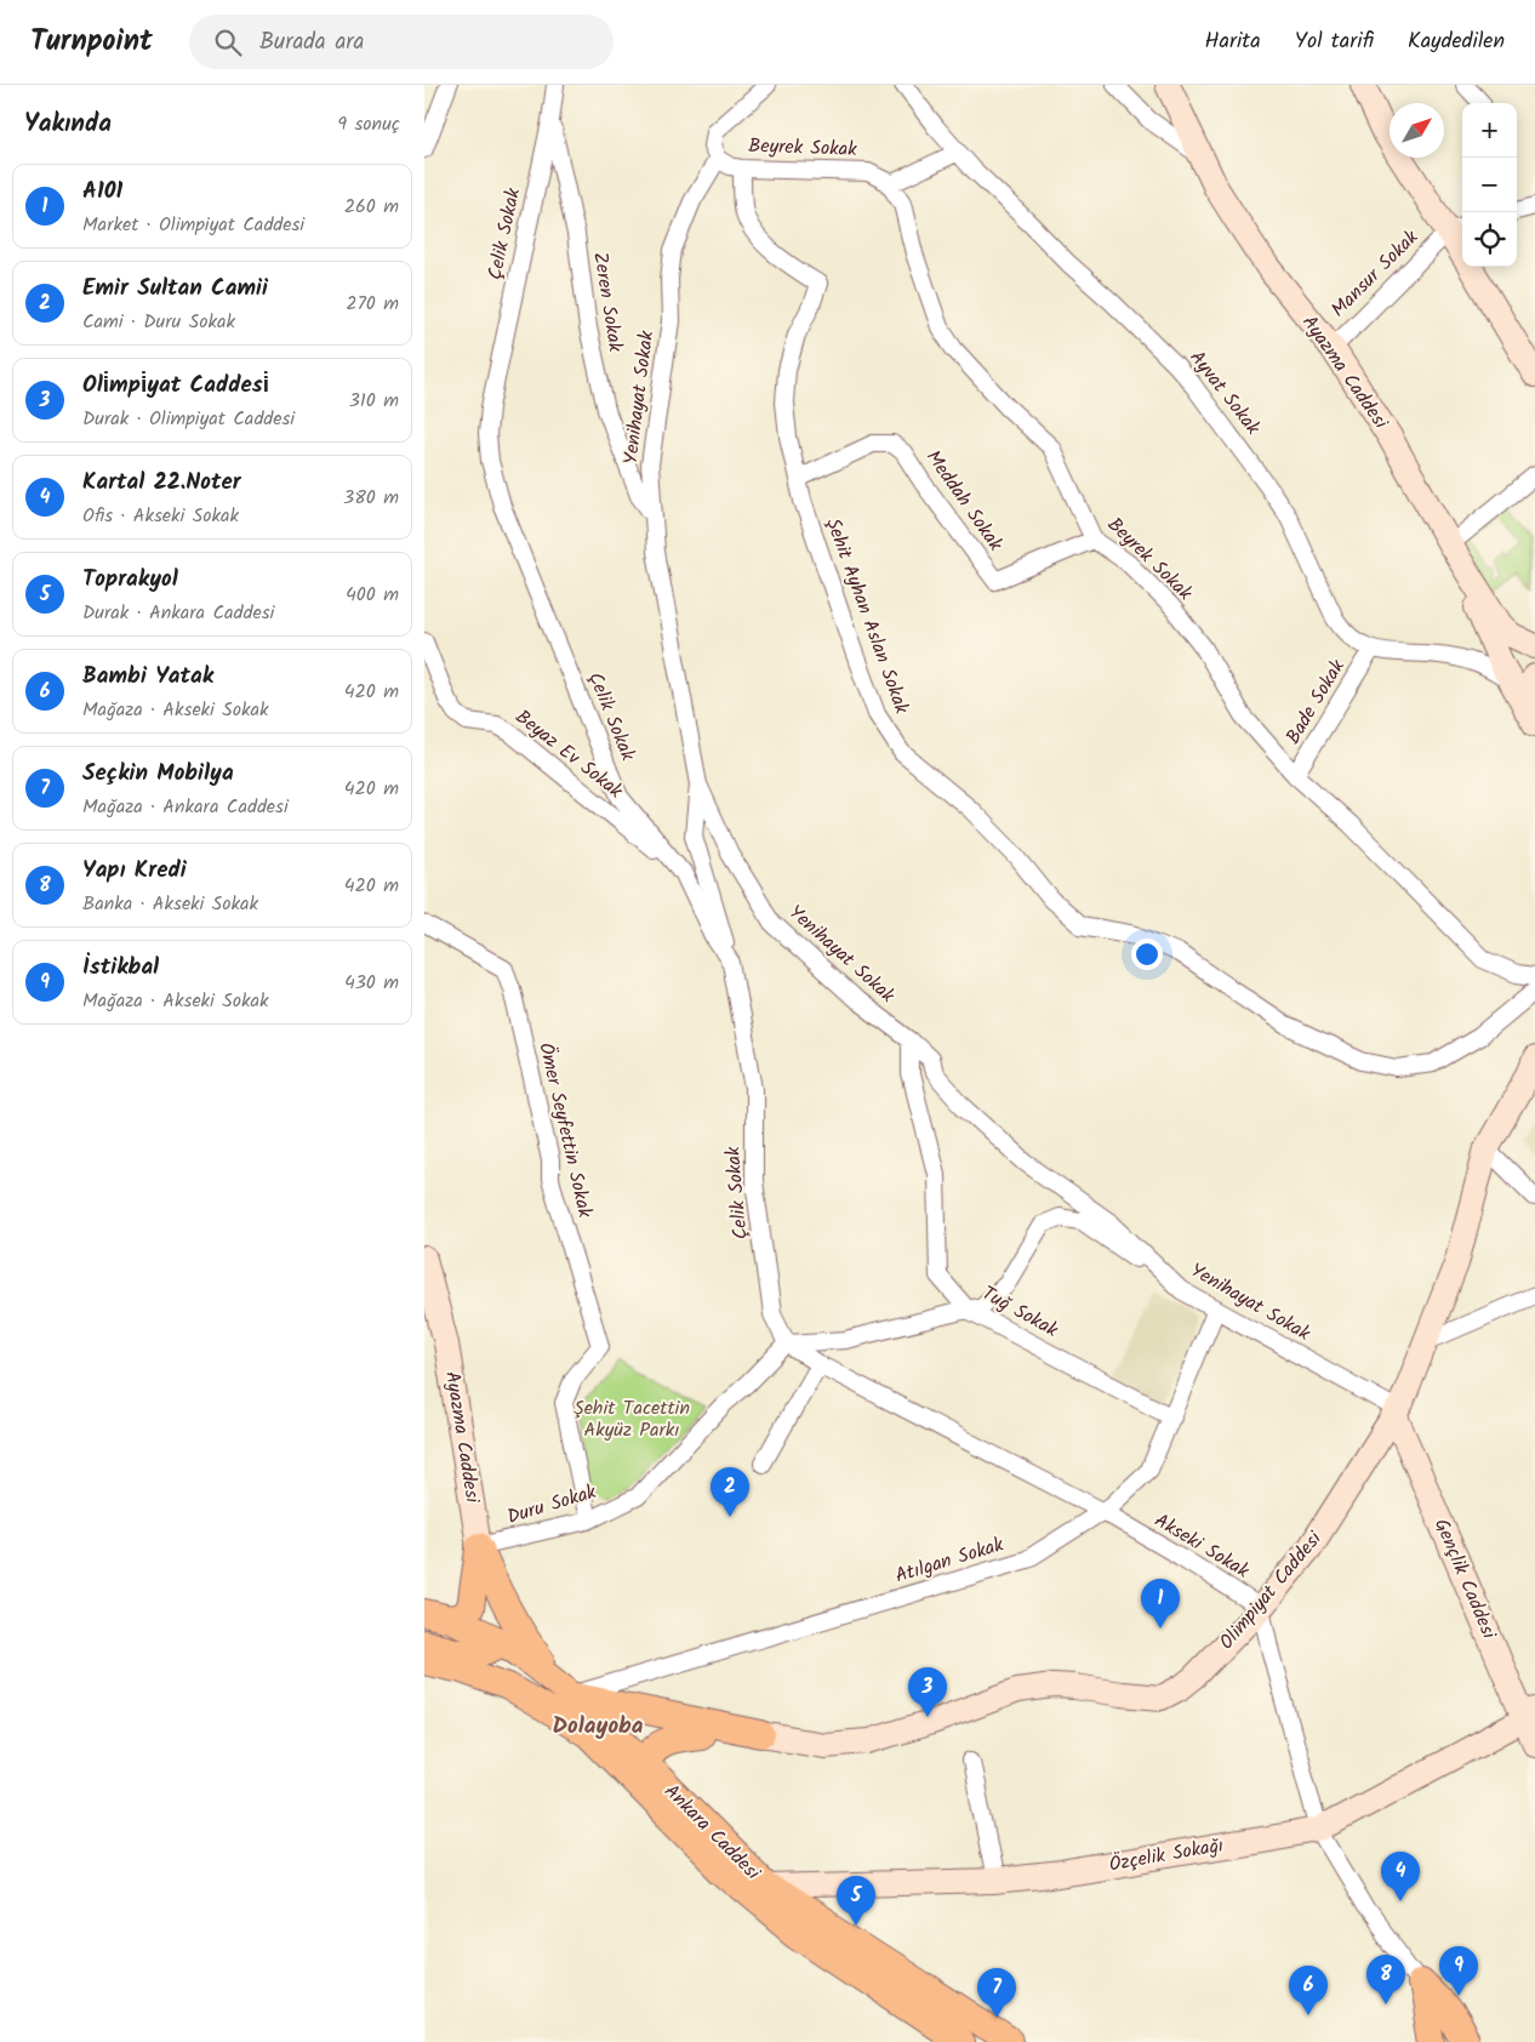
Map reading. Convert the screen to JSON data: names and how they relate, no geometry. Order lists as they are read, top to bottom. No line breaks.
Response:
{"streets":{"main road":["Ankara Caddesi"],"street":["Beyrek Sokak","Çelik Sokak","Mansur Sokak","Zeren Sokak","Ayazma Caddesi","Ayvat Sokak","Yenihayat Sokak","Meddah Sokak","Şehit Ayhan Aslan Sokak","Bade Sokak","Beyaz Ev Sokak","Ömer Seyfettin Sokak","Tuğ Sokak","Duru Sokak","Akseki Sokak","Atılgan Sokak","Gençlik Caddesi","Olimpiyat Caddesi","Özçelik Sokağı"]},"crossings":[["Beyrek Sokak","Yenihayat Sokak"],["Beyrek Sokak","Meddah Sokak"],["Beyrek Sokak","Şehit Ayhan Aslan Sokak"],["Beyrek Sokak","Bade Sokak"],["Çelik Sokak","Zeren Sokak"],["Çelik Sokak","Beyaz Ev Sokak"],["Çelik Sokak","Duru Sokak"],["Çelik Sokak","Akseki Sokak"],["Mansur Sokak","Ayazma Caddesi"],["Zeren Sokak","Yenihayat Sokak"],["Ayazma Caddesi","Duru Sokak"],["Ayvat Sokak","Bade Sokak"],["Yenihayat Sokak","Tuğ Sokak"],["Yenihayat Sokak","Atılgan Sokak"],["Yenihayat Sokak","Gençlik Caddesi"],["Yenihayat Sokak","Olimpiyat Caddesi"],["Meddah Sokak","Şehit Ayhan Aslan Sokak"],["Ömer Seyfettin Sokak","Duru Sokak"],["Tuğ Sokak","Atılgan Sokak"],["Duru Sokak","Akseki Sokak"],["Akseki Sokak","Atılgan Sokak"],["Akseki Sokak","Olimpiyat Caddesi"],["Atılgan Sokak","Ankara Caddesi"],["Gençlik Caddesi","Olimpiyat Caddesi"],["Gençlik Caddesi","Özçelik Sokağı"],["Ankara Caddesi","Özçelik Sokağı"]],"districts":["Dolayoba"],"parks":["Şehit Tacettin Akyüz Parkı"],"north":"top right","page":{"header":"Turnpoint","search":"Burada ara","nav":["Harita","Yol tarifi","Kaydedilen"],"heading":["Yakında","9 sonuç"],"map_buttons":["+","−"],"list":[{"mark":"1","name":"A101","note":"Market · Olimpiyat Caddesi","value":"260 m"},{"mark":"2","name":"Emir Sultan Camii","note":"Cami · Duru Sokak","value":"270 m"},{"mark":"3","name":"Oli̇mpi̇yat Caddesi̇","note":"Durak · Olimpiyat Caddesi","value":"310 m"},{"mark":"4","name":"Kartal 22.Noter","note":"Ofis · Akseki Sokak","value":"380 m"},{"mark":"5","name":"Toprakyol","note":"Durak · Ankara Caddesi","value":"400 m"},{"mark":"6","name":"Bambi Yatak","note":"Mağaza · Akseki Sokak","value":"420 m"},{"mark":"7","name":"Seçkin Mobilya","note":"Mağaza · Ankara Caddesi","value":"420 m"},{"mark":"8","name":"Yapı Kredi","note":"Banka · Akseki Sokak","value":"420 m"},{"mark":"9","name":"İstikbal","note":"Mağaza · Akseki Sokak","value":"430 m"}],"pins":["2","1","3","4","5","9","8","6","7"]}}
